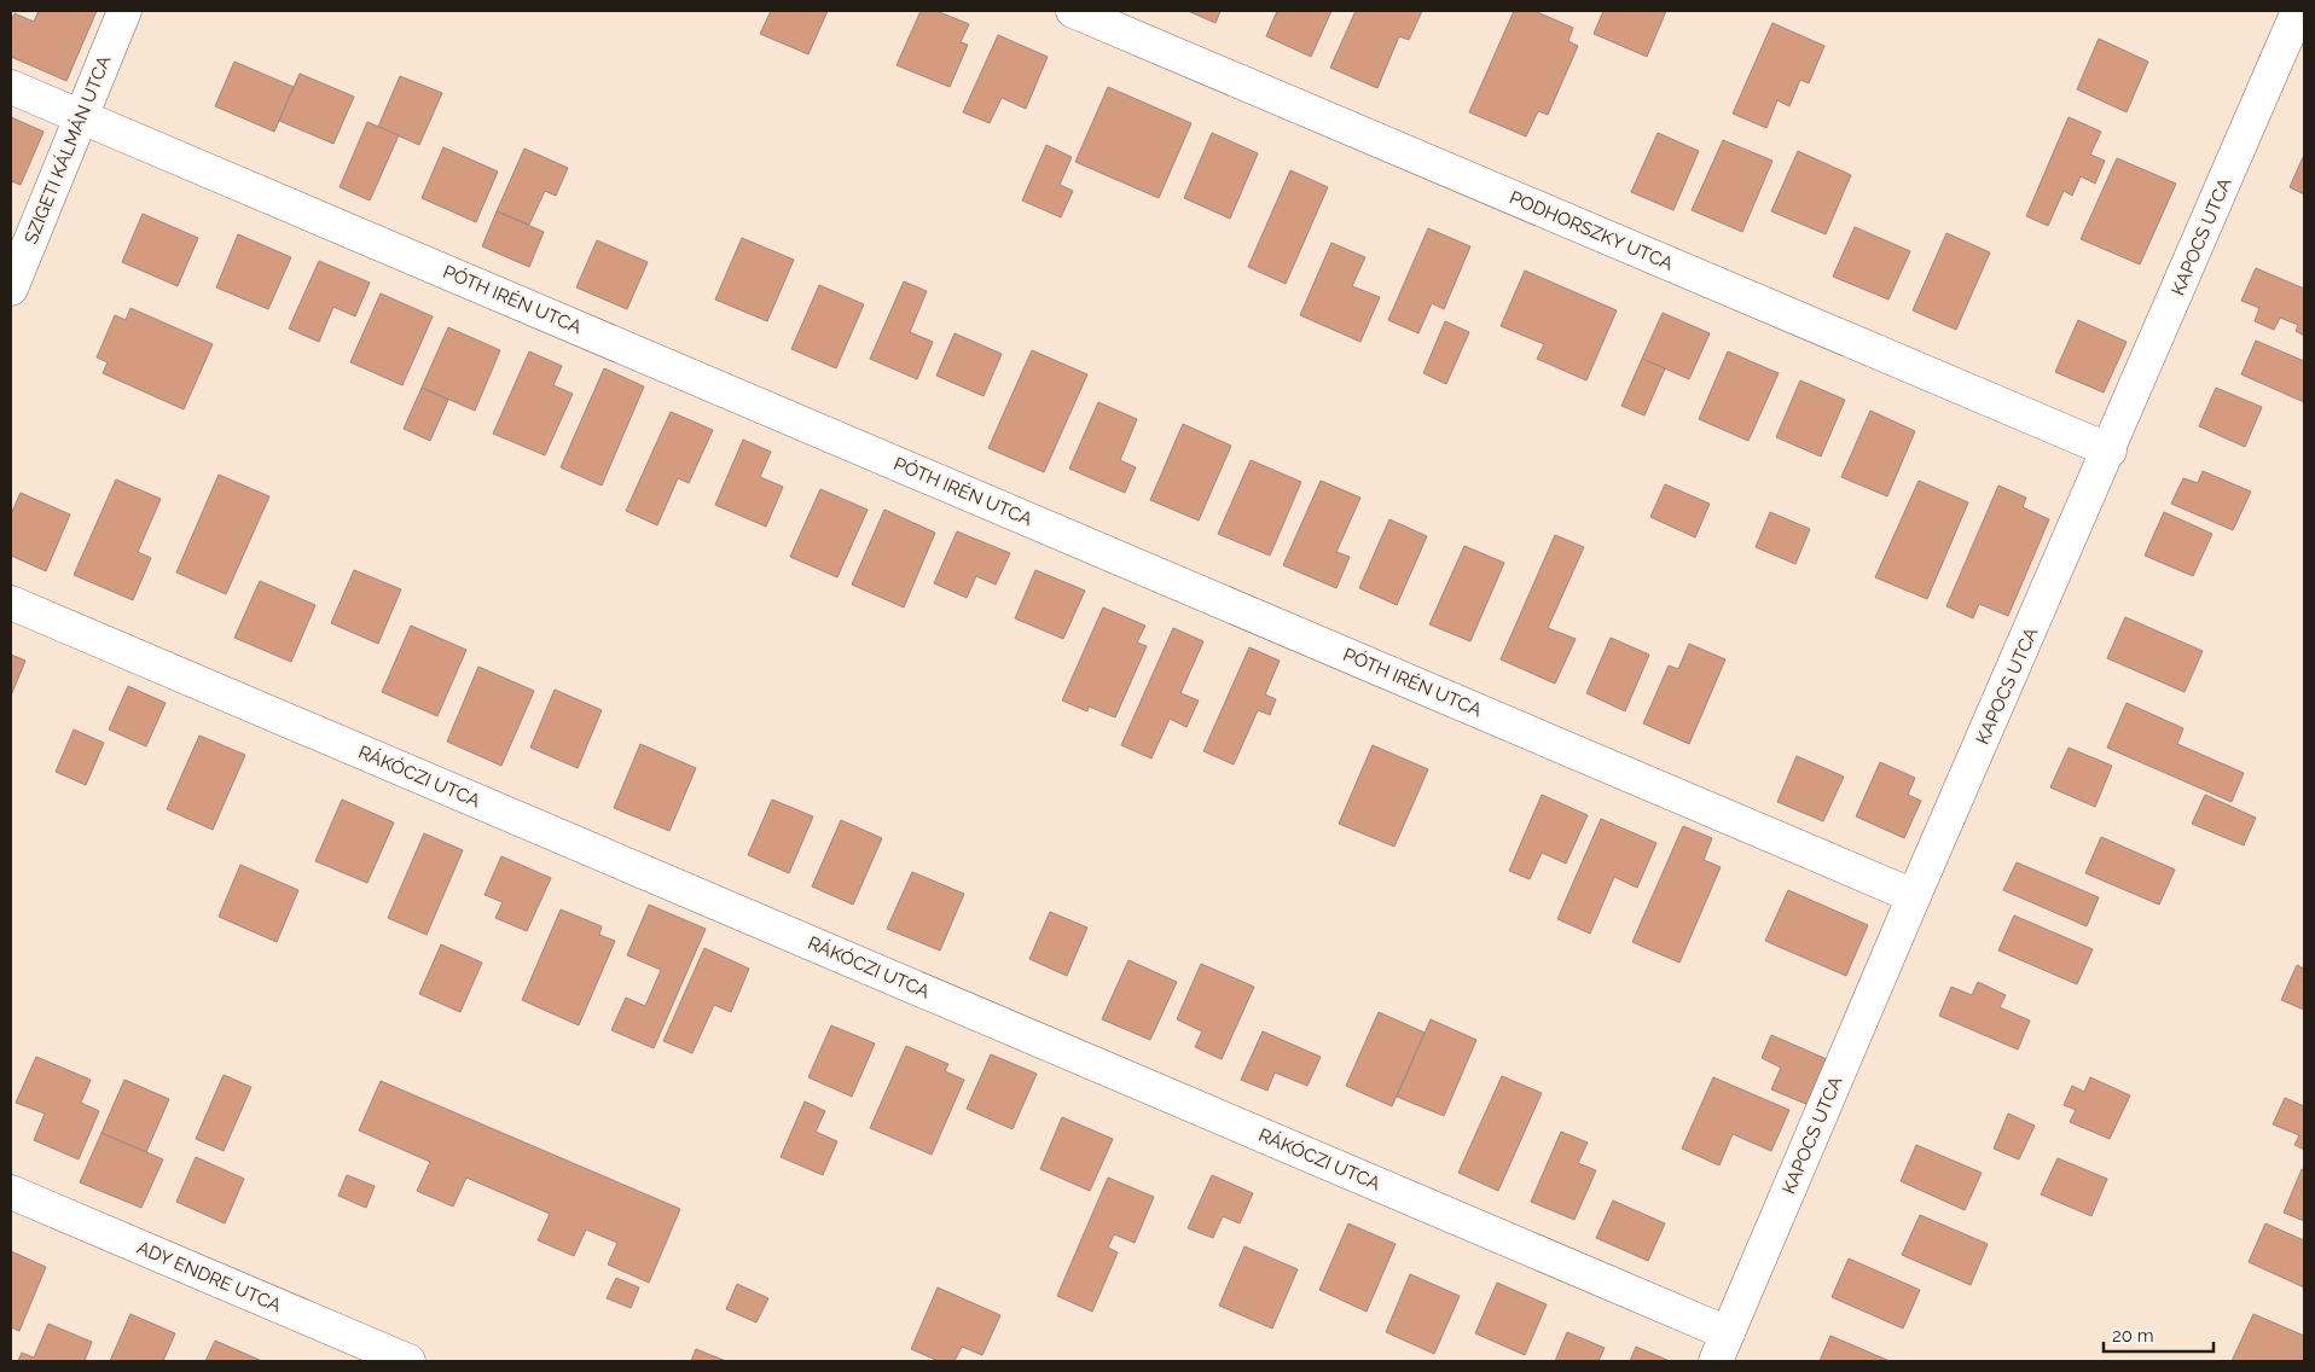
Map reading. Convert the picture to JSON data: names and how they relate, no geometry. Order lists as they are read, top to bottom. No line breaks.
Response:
{"streets":{"street":["SZIGETI KÁLMÁN UTCA","PODHORSZKY UTCA","KAPOCS UTCA","PÓTH IRÉN UTCA","RÁKÓCZI UTCA","ADY ENDRE UTCA"]},"crossings":[["SZIGETI KÁLMÁN UTCA","PÓTH IRÉN UTCA"],["PODHORSZKY UTCA","KAPOCS UTCA"],["KAPOCS UTCA","PÓTH IRÉN UTCA"],["KAPOCS UTCA","RÁKÓCZI UTCA"]],"scale_bar":"20 m"}
